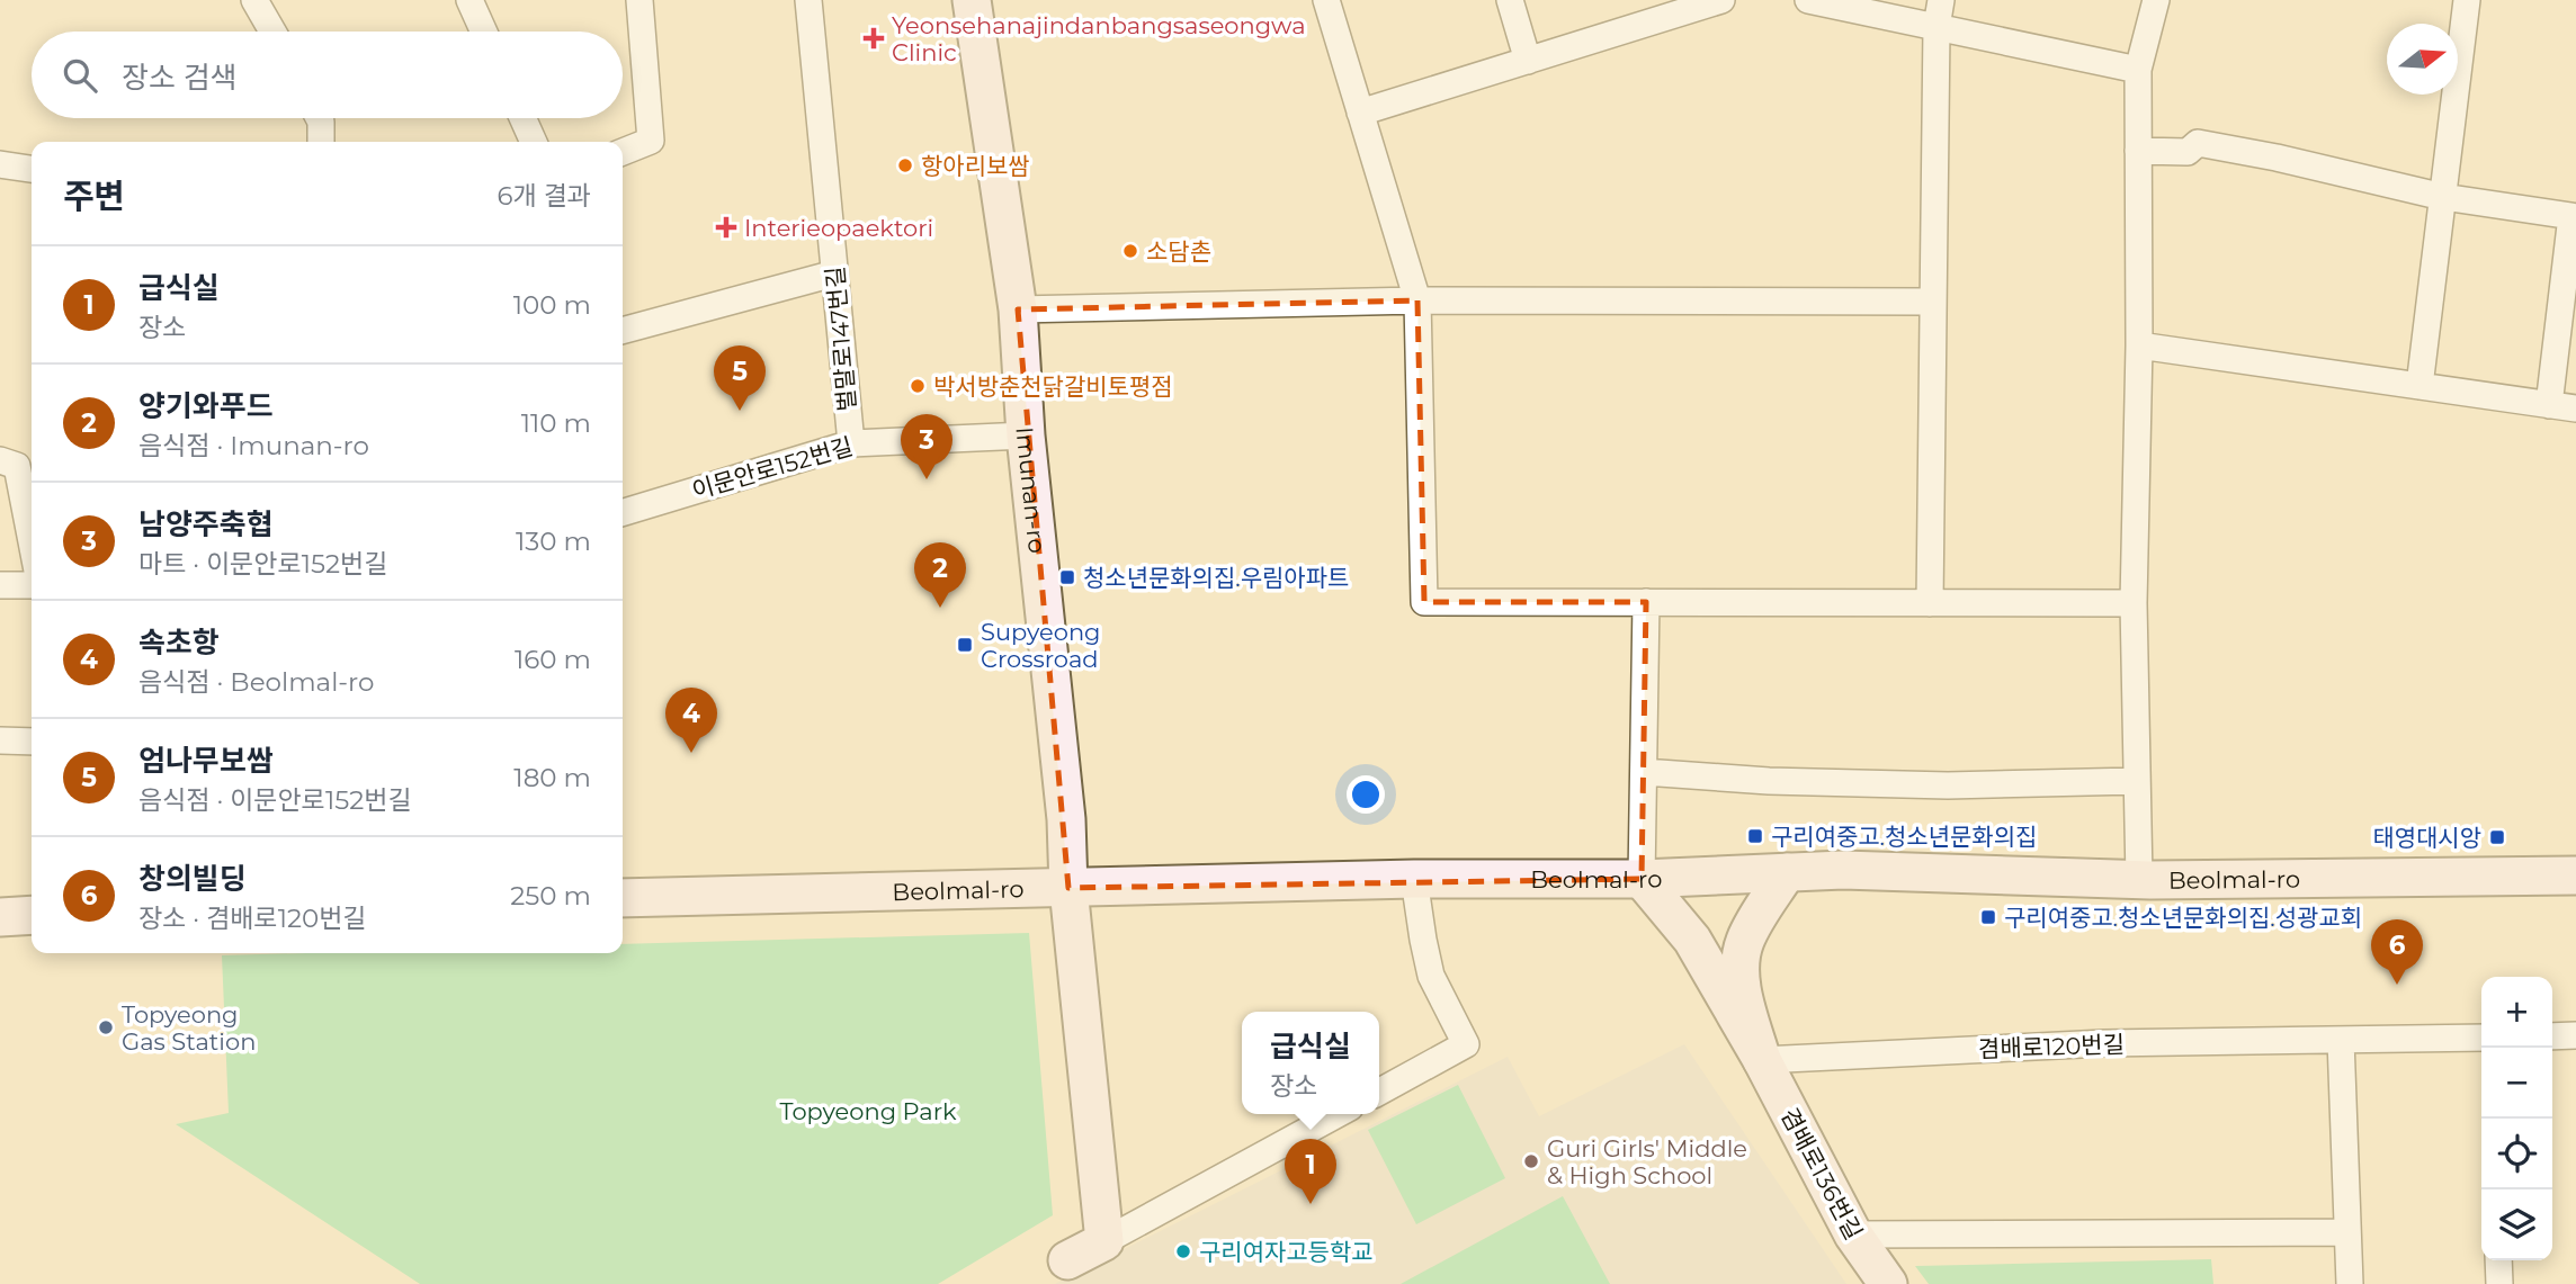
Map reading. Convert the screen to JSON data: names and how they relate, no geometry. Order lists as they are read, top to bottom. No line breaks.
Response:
{"streets":{"street":["벌말로147번길","이문안로152번길","Imunan-ro","Beolmal-ro","겸배로120번길","겸배로136번길"]},"crossings":[["벌말로147번길","이문안로152번길"],["이문안로152번길","Imunan-ro"],["Imunan-ro","Beolmal-ro"],["겸배로120번길","겸배로136번길"]],"parks":["Topyeong Park"],"places":{"health":["Yeonsehanajindanbangsaseongwa Clinic","Interieopaektori"],"other":["항아리보쌈","소담촌","박서방춘천닭갈비토평점","Topyeong Gas Station","Guri Girls' Middle & High School","구리여자고등학교"],"transit":["청소년문화의집.우림아파트","Supyeong Crossroad","구리여중고.청소년문화의집","태영대시앙","구리여중고.청소년문화의집.성광교회"]},"north":"right","page":{"search":"장소 검색","heading":["주변","6개 결과"],"list":[{"mark":"1","name":"급식실","note":"장소","value":"100 m"},{"mark":"2","name":"양기와푸드","note":"음식점 · Imunan-ro","value":"110 m"},{"mark":"3","name":"남양주축협","note":"마트 · 이문안로152번길","value":"130 m"},{"mark":"4","name":"속초항","note":"음식점 · Beolmal-ro","value":"160 m"},{"mark":"5","name":"엄나무보쌈","note":"음식점 · 이문안로152번길","value":"180 m"},{"mark":"6","name":"창의빌딩","note":"장소 · 겸배로120번길","value":"250 m"}],"pins":["5","3","2","4","6","1"],"map_buttons":["+","−"],"popup":["급식실","장소"]}}
